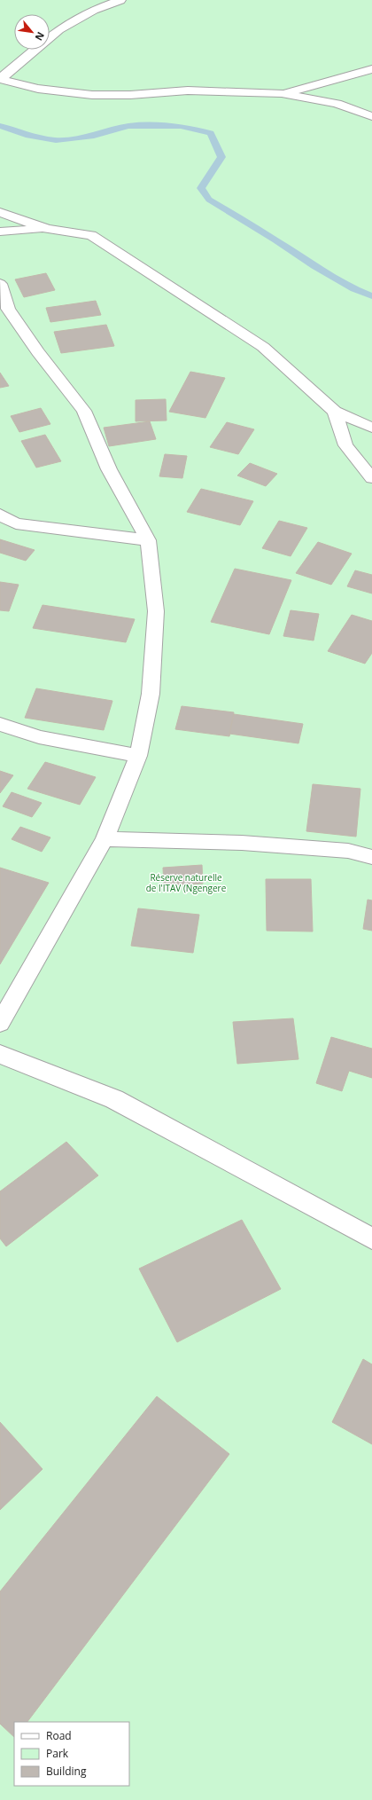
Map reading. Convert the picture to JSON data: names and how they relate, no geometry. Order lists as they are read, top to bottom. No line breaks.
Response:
{"parks":["Réserve naturelle de l'ITAV (Ngengere"],"legend":["Road","Park","Building"],"north":"bottom right"}
